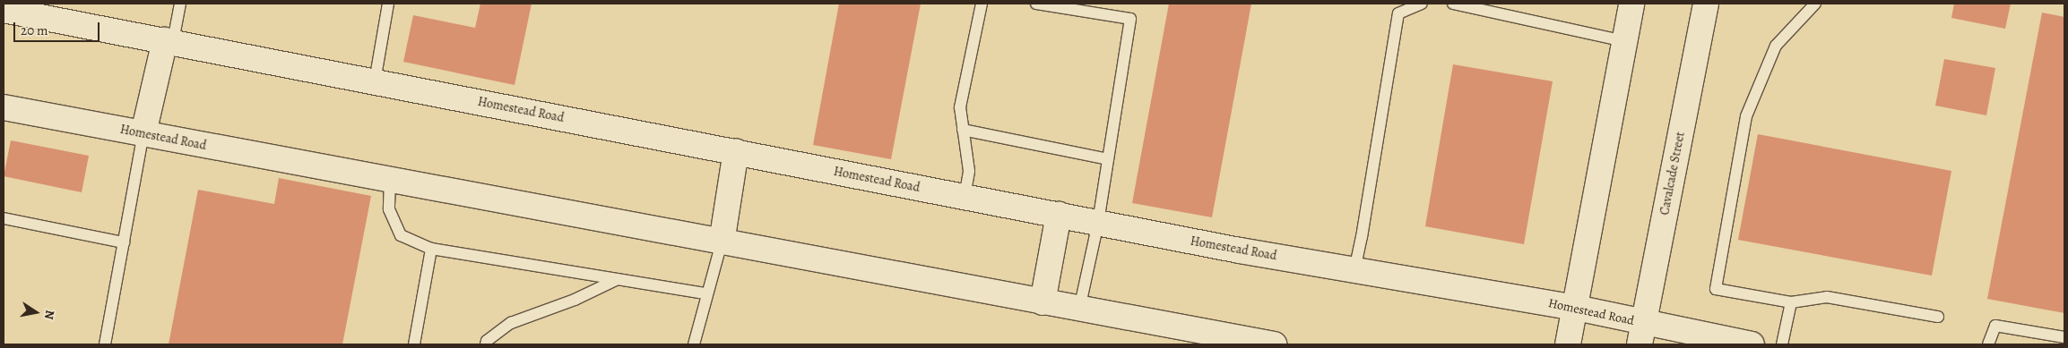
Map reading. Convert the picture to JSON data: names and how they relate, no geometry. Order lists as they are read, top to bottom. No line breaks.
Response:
{"streets":{"main road":["Homestead Road","Cavalcade Street"]},"crossings":[["Homestead Road","Cavalcade Street"]],"scale_bar":"20 m","north":"right"}
